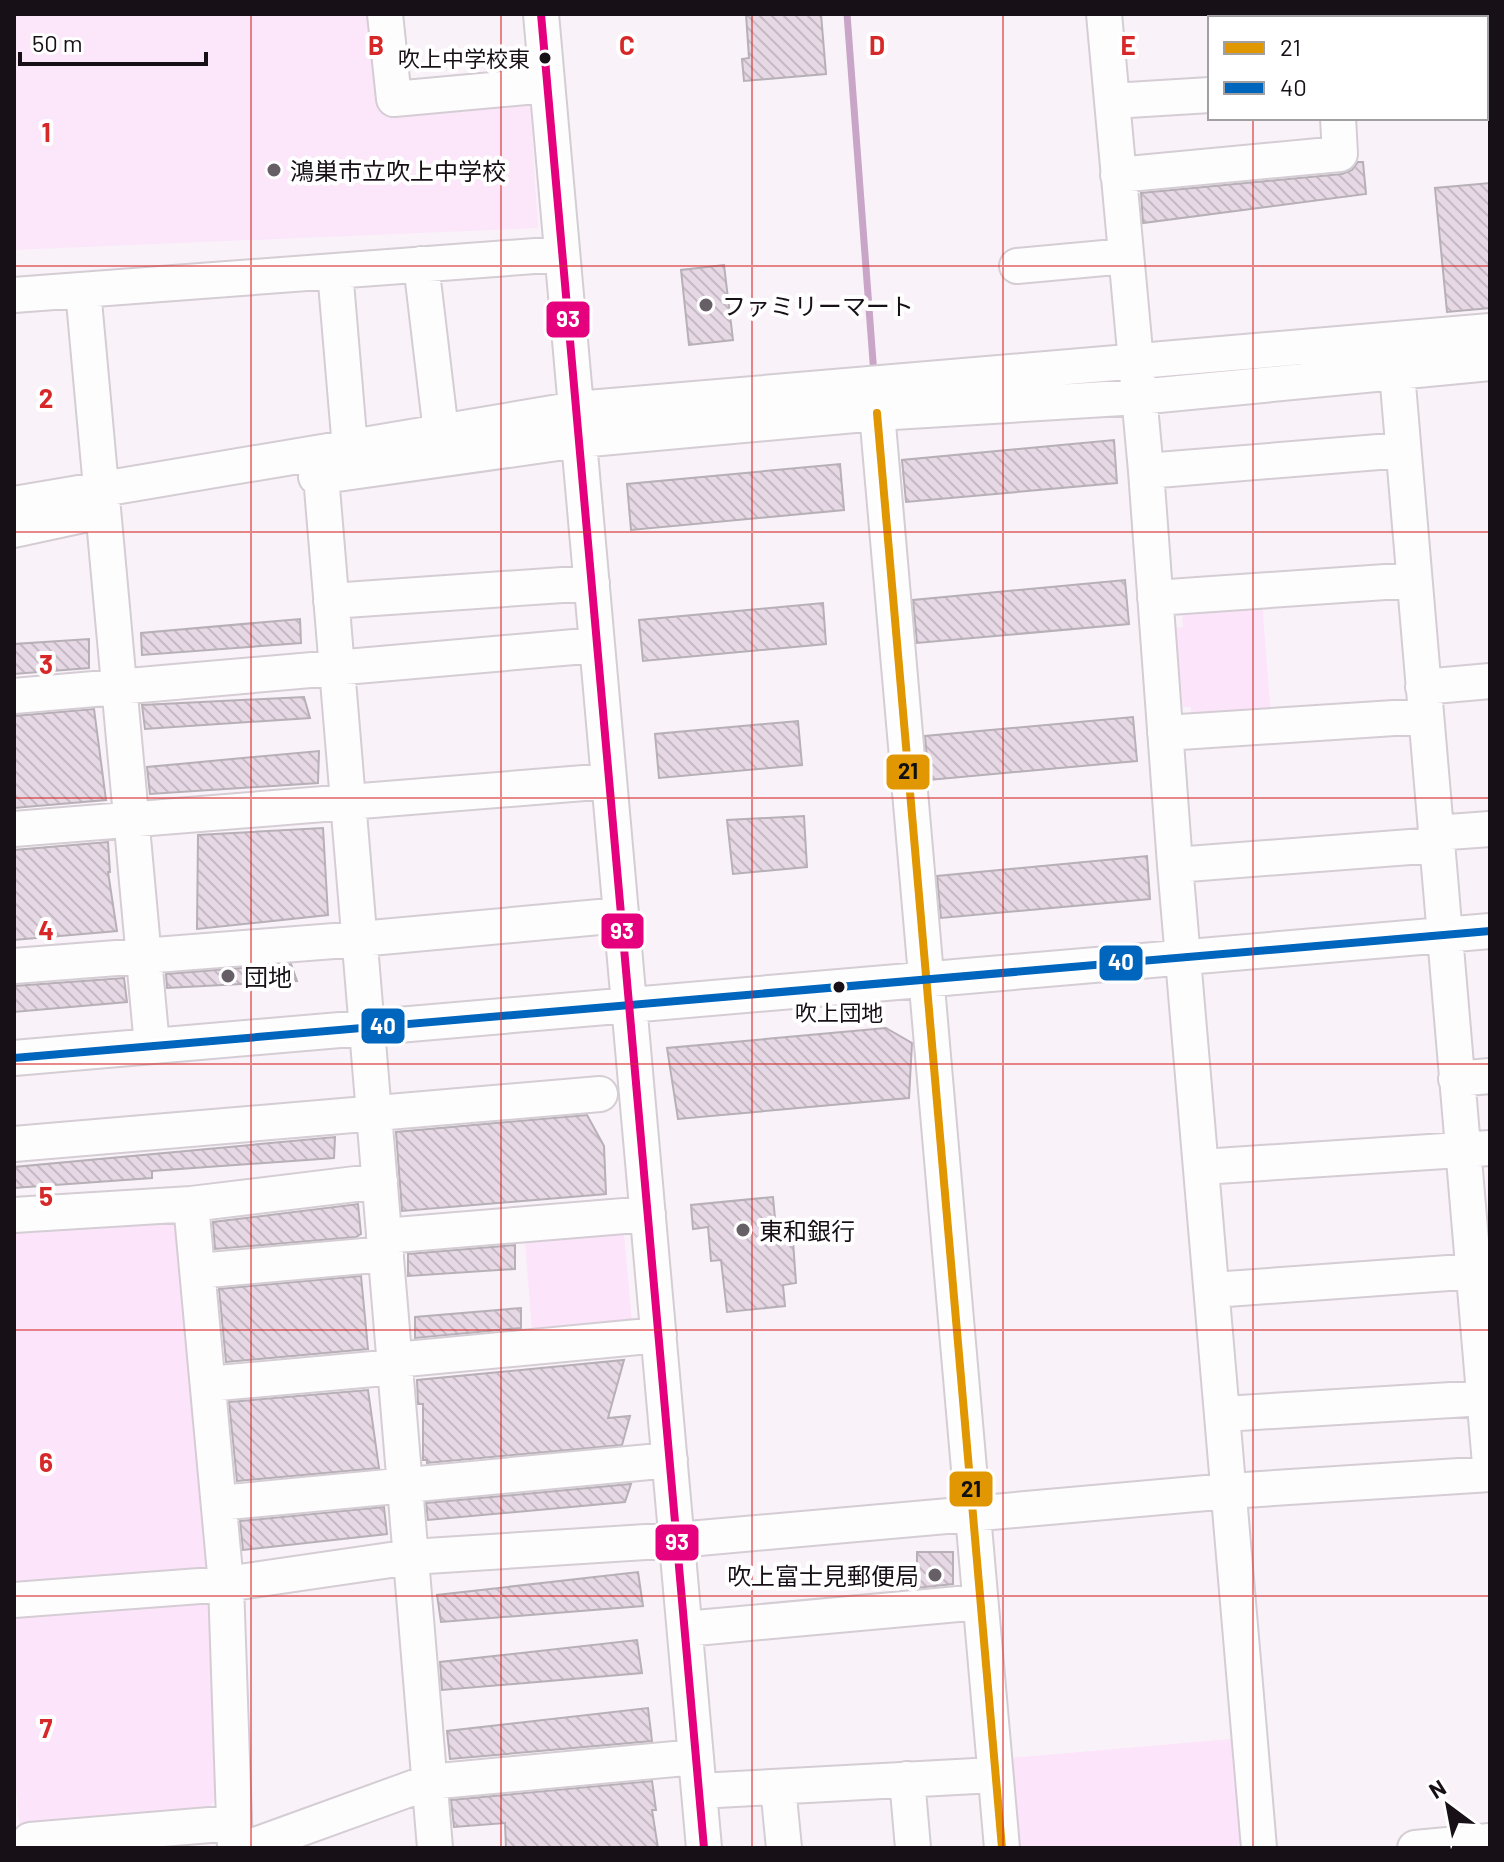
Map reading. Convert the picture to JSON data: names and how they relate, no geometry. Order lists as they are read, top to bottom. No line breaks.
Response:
{"places":["吹上中学校東","鴻巣市立吹上中学校","ファミリーマート","団地","吹上団地","東和銀行","吹上富士見郵便局"],"lines":["transit line 93","transit line 21","transit line 40"],"legend":["21","40"],"scale_bar":"50 m","north":"top left","grid":{"columns":["B","C","D","E"],"rows":["1","2","3","4","5","6","7"]}}
